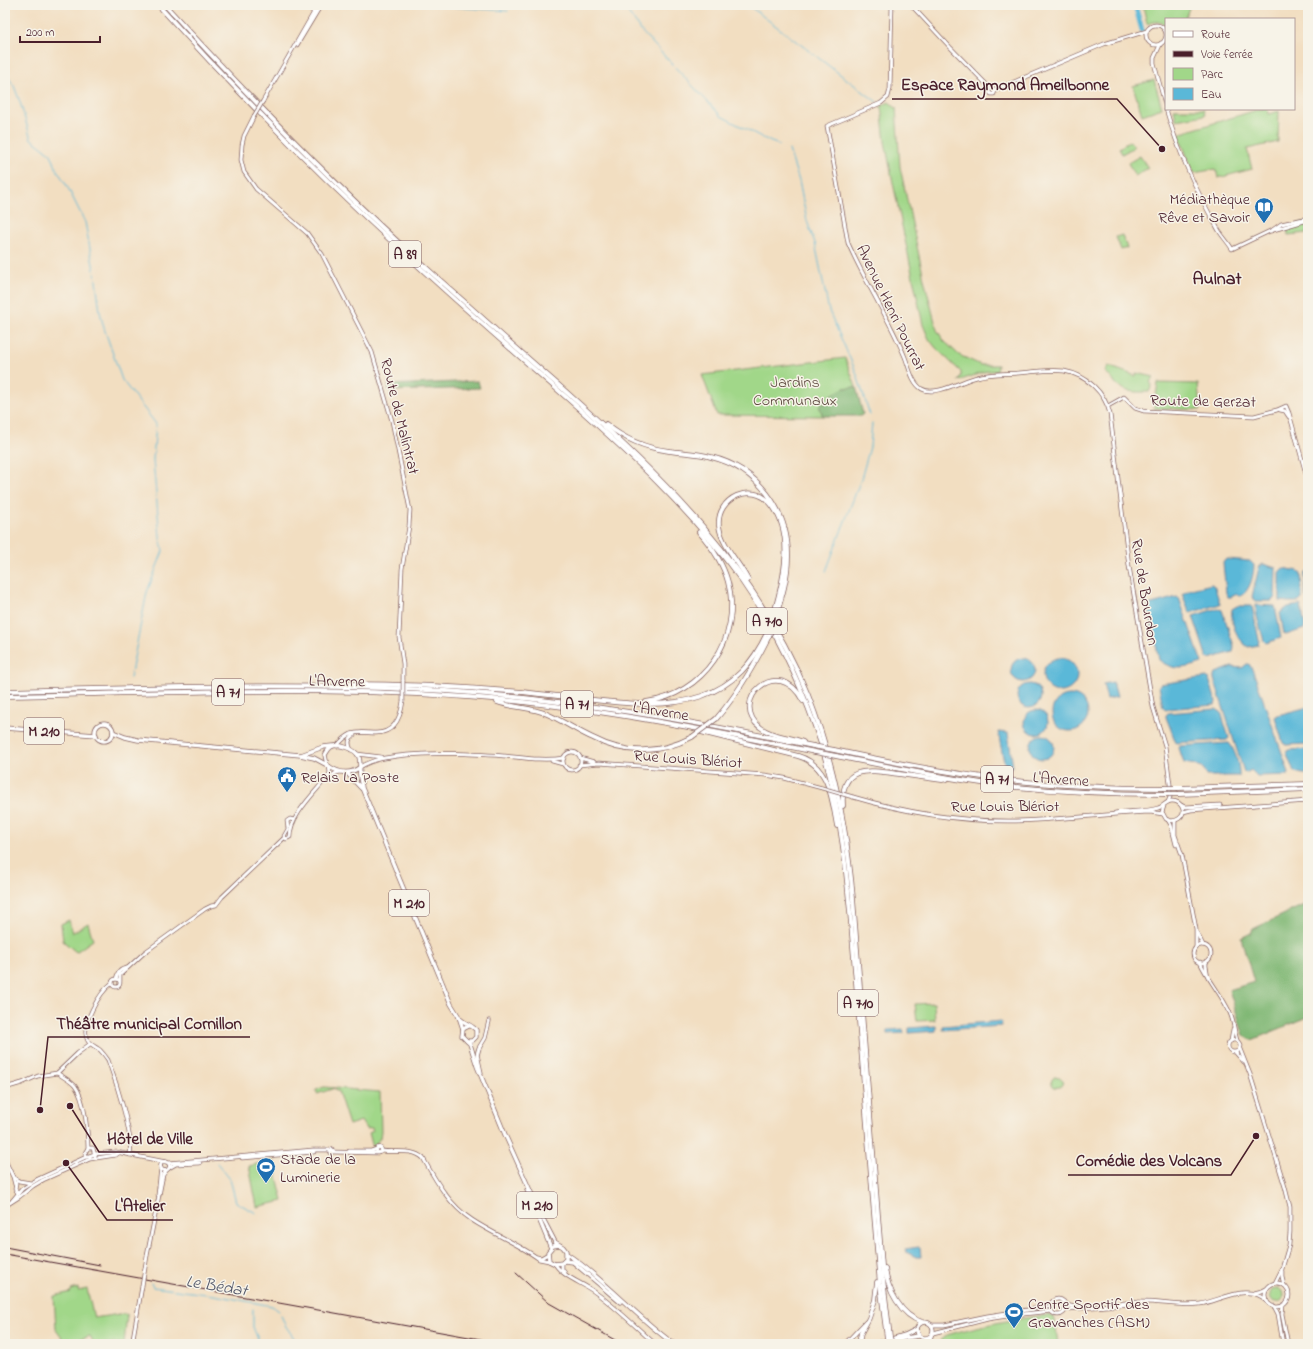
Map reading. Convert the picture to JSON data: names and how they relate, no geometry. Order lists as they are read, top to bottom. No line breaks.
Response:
{"streets":{"highway":["A 89","A 710","L'Arverne","A 71"],"main road":["Avenue Henri Pourrat","Route de Gerzat","Route de Malintrat","Rue de Bourdon","M 210","Rue Louis Blériot"]},"crossings":[["A 89","A 710"],["Avenue Henri Pourrat","Route de Gerzat"],["Avenue Henri Pourrat","Rue de Bourdon"],["Route de Gerzat","Rue de Bourdon"],["Rue de Bourdon","Rue Louis Blériot"]],"districts":["Aulnat"],"water":["Le Bédat"],"parks":["Jardins Communaux"],"places":{"other":["Espace Raymond Ameilbonne","Hôtel de Ville","Théâtre municipal Cornillon","Comédie des Volcans","L'Atelier"],"library":["Médiathèque Rêve et Savoir"],"public building":["Relais La Poste"],"sports":["Stade de la Luminerie","Centre Sportif des Gravanches (ASM)"]},"legend":["Route","Voie ferrée","Parc","Eau"],"scale_bar":"200 m"}
